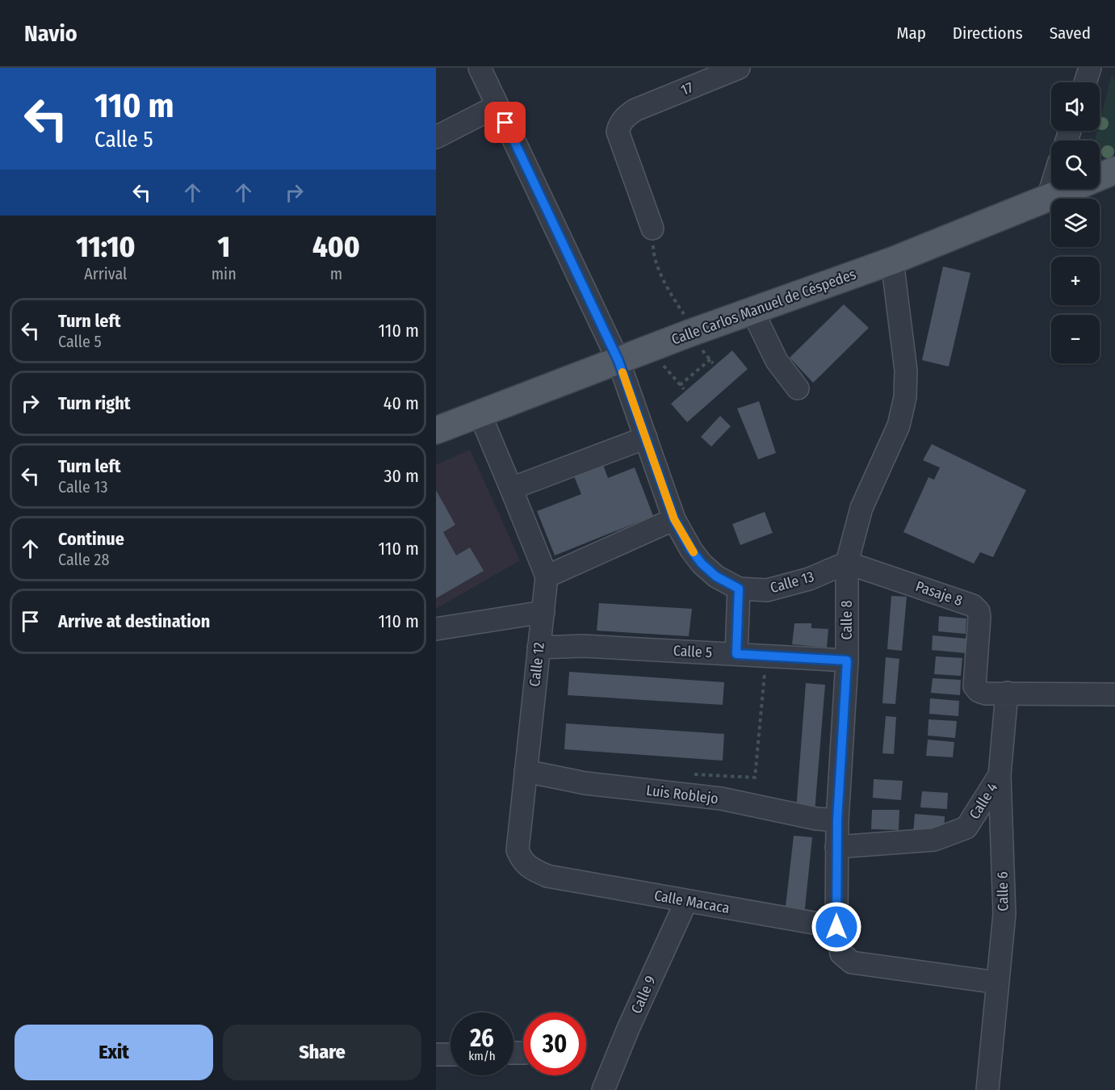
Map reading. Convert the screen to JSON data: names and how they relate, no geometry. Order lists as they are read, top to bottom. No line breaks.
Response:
{"streets":{"main road":["Calle Carlos Manuel de Céspedes"],"street":["17","Calle 13","Pasaje 8","Calle 8","Calle 5","Calle 12","Luis Roblejo","Calle 4","Calle 6","Calle Macaca","Calle 9"]},"crossings":[["Calle Carlos Manuel de Céspedes","Calle 13"],["Calle Carlos Manuel de Céspedes","Calle 8"],["Calle 13","Pasaje 8"],["Calle 13","Calle 8"],["Pasaje 8","Calle 8"],["Pasaje 8","Calle 6"],["Calle 8","Calle 5"],["Calle 8","Luis Roblejo"],["Calle 8","Calle 4"],["Calle 8","Calle 6"],["Calle 8","Calle Macaca"],["Calle 5","Calle 12"],["Calle 12","Luis Roblejo"],["Calle 12","Calle Macaca"],["Calle 4","Calle 6"],["Calle Macaca","Calle 9"]],"page":{"header":"Navio","nav":["Map","Directions","Saved"],"turn":["110 m","Calle 5"],"map_buttons":["+","−"],"eta":["11:10","Arrival","1","min","400","m"],"list":[{"name":"Turn left","note":"Calle 5","value":"110 m"},{"name":"Turn right","value":"40 m"},{"name":"Turn left","note":"Calle 13","value":"30 m"},{"name":"Continue","note":"Calle 28","value":"110 m"},{"name":"Arrive at destination","value":"110 m"}],"speed":"26 km/h","limit":"30","buttons":["Exit","Share"]}}
